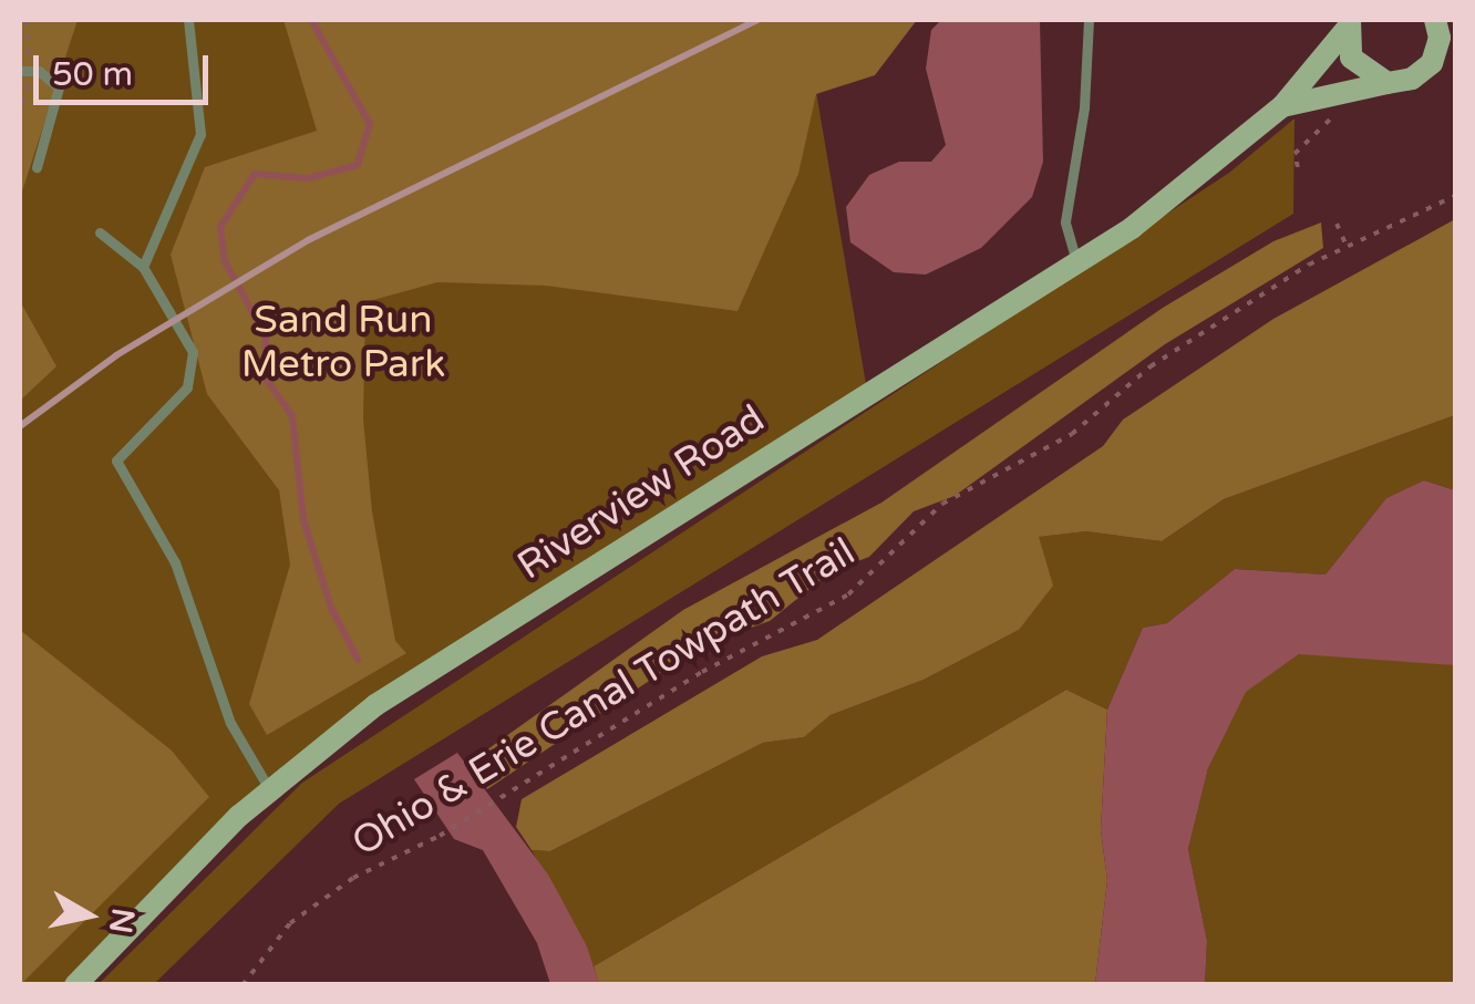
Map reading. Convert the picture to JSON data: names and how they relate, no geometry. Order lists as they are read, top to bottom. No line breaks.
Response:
{"streets":{"main road":["Riverview Road"],"path":["Ohio & Erie Canal Towpath Trail"]},"parks":["Sand Run Metro Park"],"scale_bar":"50 m","north":"right"}
